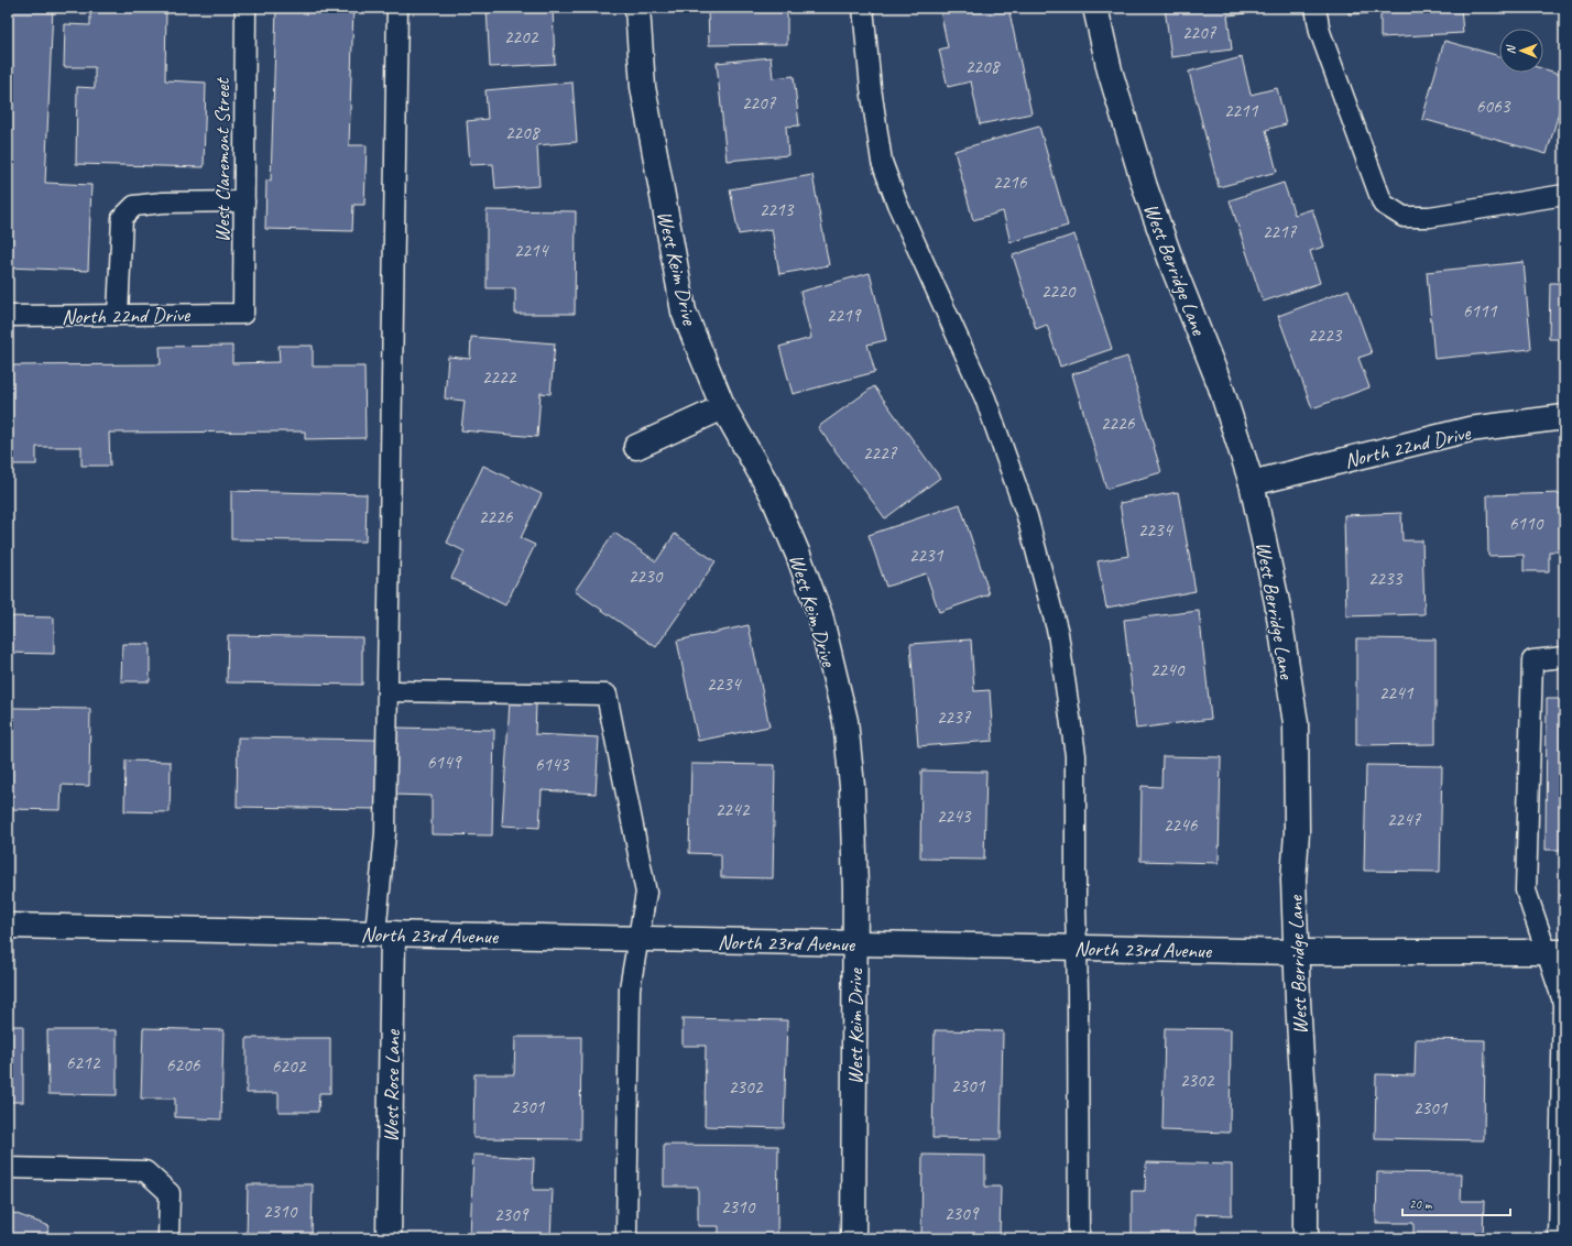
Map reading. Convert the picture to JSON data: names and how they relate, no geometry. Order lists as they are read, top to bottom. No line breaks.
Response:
{"streets":{"street":["West Keim Drive","West Berridge Lane","North 22nd Drive","North 23rd Avenue","West Rose Lane"],"lane":["West Claremont Street"]},"crossings":[["West Claremont Street","North 22nd Drive"],["West Keim Drive","North 23rd Avenue"],["West Berridge Lane","North 22nd Drive"],["West Berridge Lane","North 23rd Avenue"],["North 23rd Avenue","West Rose Lane"]],"house_numbers":["2207","2202","2208","2207","6063","2211","2208","2216","2213","2217","2214","2220","6111","2219","2223","2222","2226","2227","2226","6110","2234","2231","2230","2233","2240","2234","2241","2237","6149","6143","2242","2243","2247","2246","6212","6206","6202","2302","2301","2302","2301","2301","2310","2310","2309","2309"],"scale_bar":"20 m","north":"left"}
